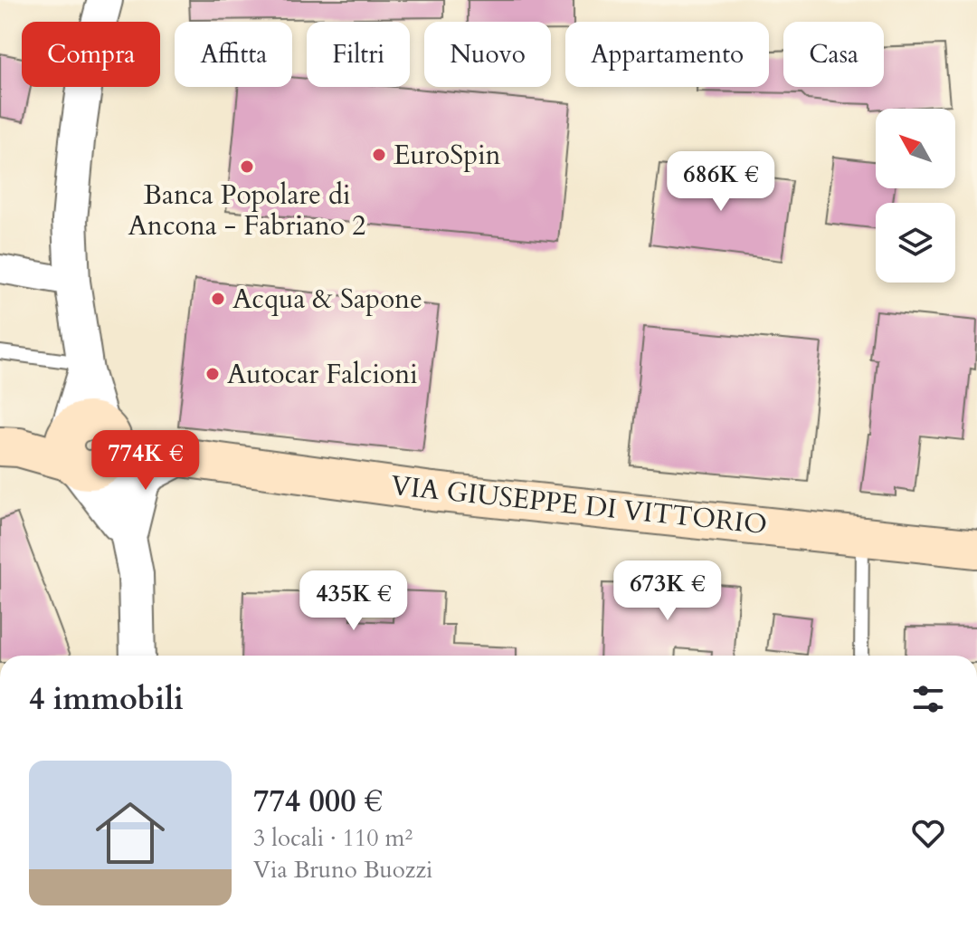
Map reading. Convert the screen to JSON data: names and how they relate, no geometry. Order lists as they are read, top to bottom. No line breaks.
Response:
{"streets":{"main road":["VIA GIUSEPPE DI VITTORIO"]},"places":["EuroSpin","Banca Popolare di Ancona - Fabriano 2","Acqua & Sapone","Autocar Falcioni"],"north":"top left","page":{"chip":["Compra","Affitta","Filtri","Nuovo","Appartamento","Casa"],"price":["686K €","774K €","673K €","435K €"],"heading":"4 immobili","list":[{"name":"774 000 €","note":"3 locali · 110 m² · Via Bruno Buozzi"}]}}
